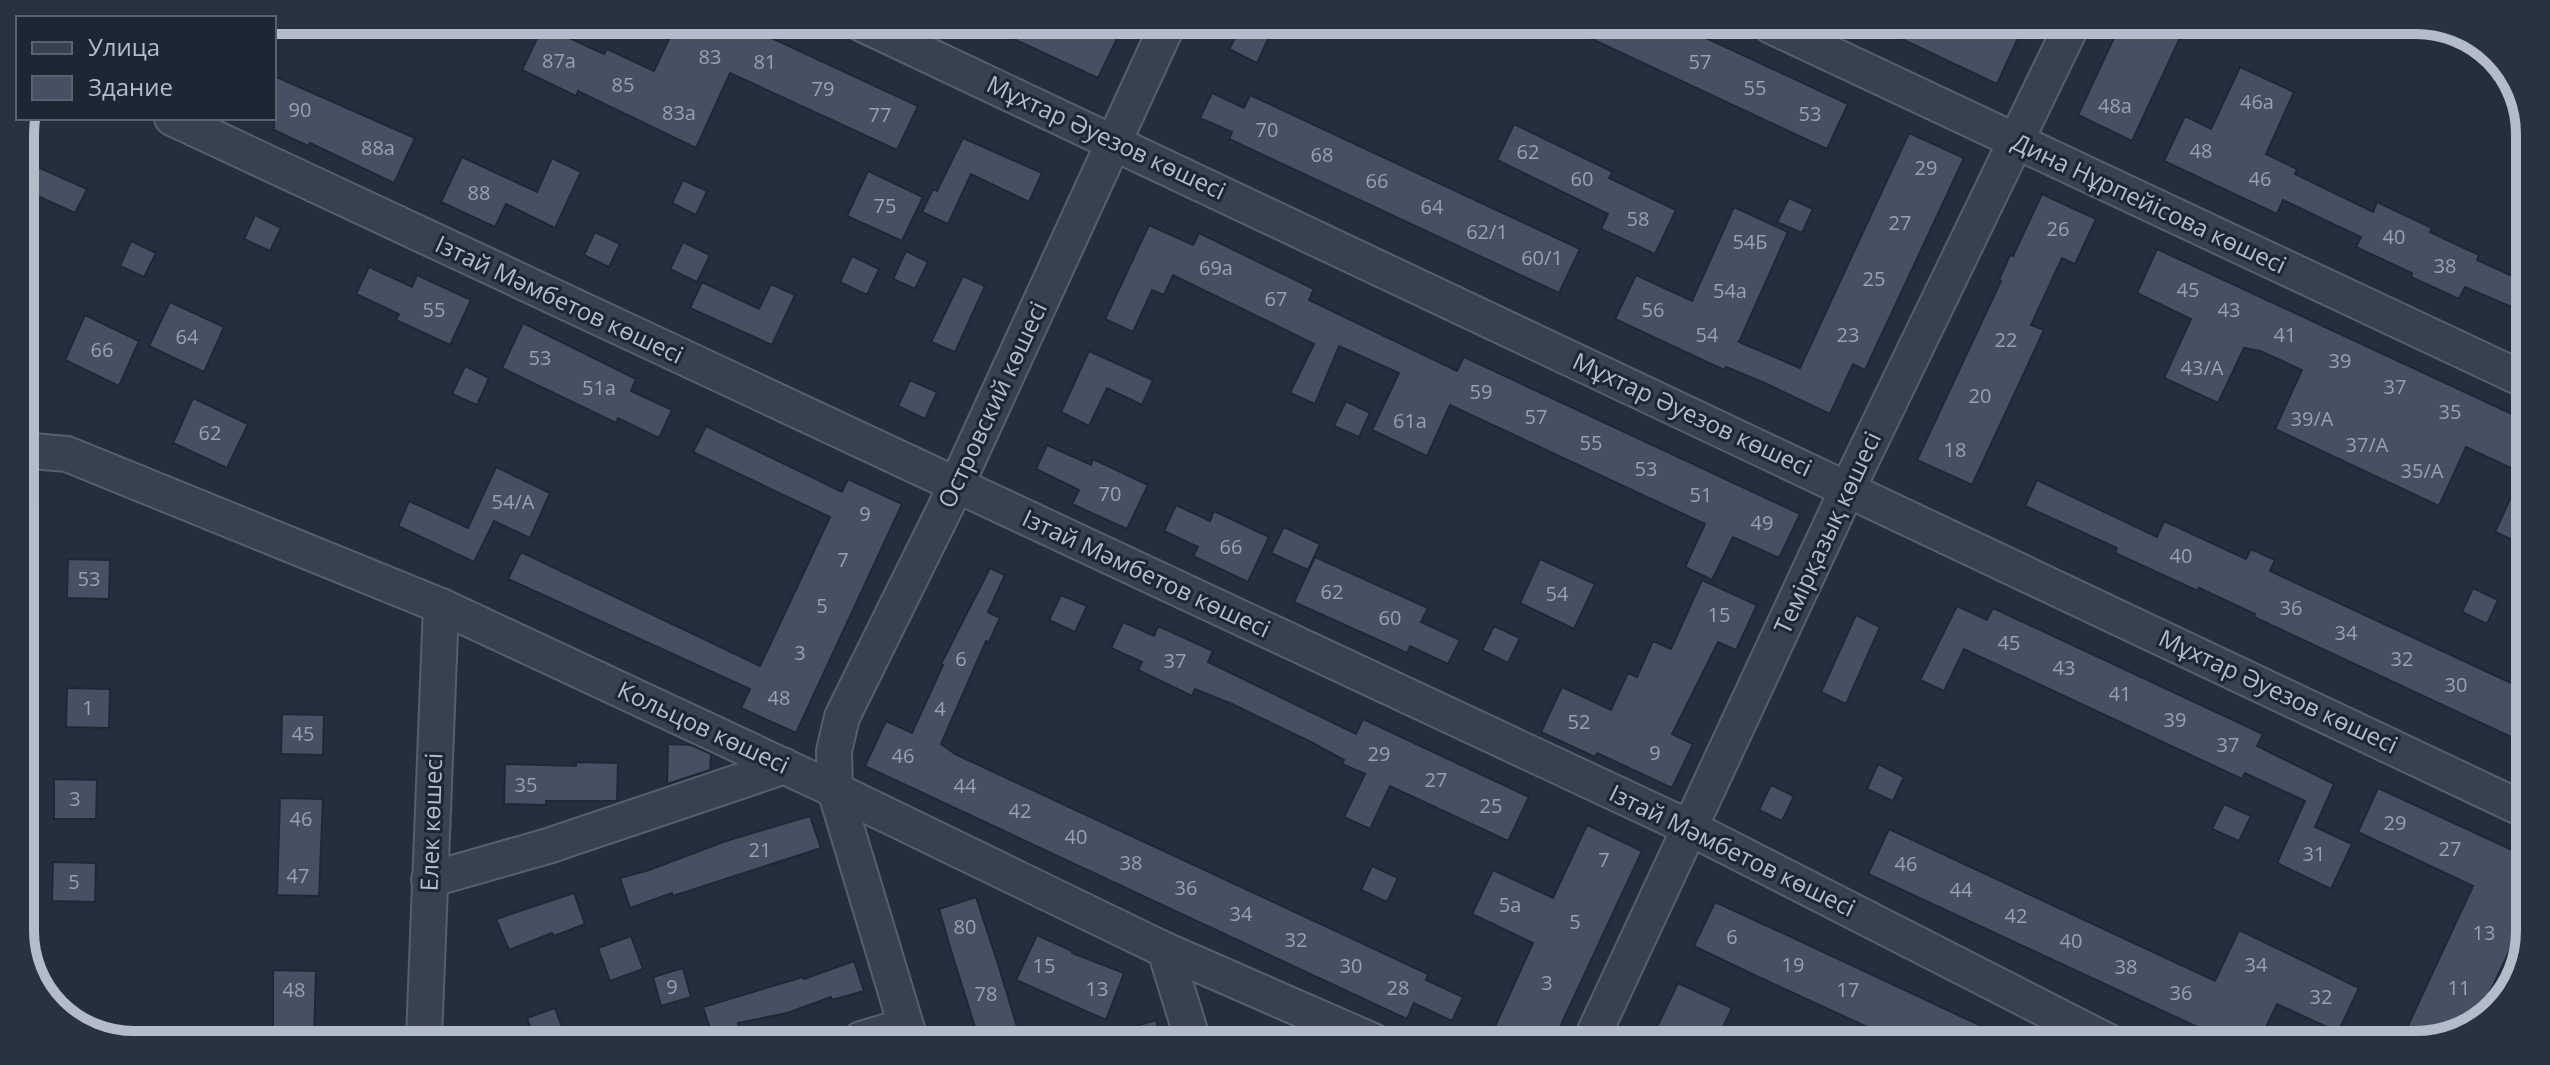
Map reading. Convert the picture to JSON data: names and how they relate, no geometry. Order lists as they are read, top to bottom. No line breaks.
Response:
{"streets":{"street":["Мұхтар Әуезов көшесі","Дина Нұрпейісова көшесі","Ізтай Мәмбетов көшесі","Островский көшесі","Темірқазық көшесі","Кольцов көшесі","Елек көшесі"]},"crossings":[["Мұхтар Әуезов көшесі","Островский көшесі"],["Мұхтар Әуезов көшесі","Темірқазық көшесі"],["Дина Нұрпейісова көшесі","Темірқазық көшесі"],["Ізтай Мәмбетов көшесі","Островский көшесі"],["Ізтай Мәмбетов көшесі","Темірқазық көшесі"],["Островский көшесі","Кольцов көшесі"],["Кольцов көшесі","Елек көшесі"]],"house_numbers":["83","87а","81","57","85","55","79","46а","48а","90","83а","53","77","70","88а","48","62","68","29","60","46","66","88","75","64","58","27","26","62/1","40","54Б","60/1","38","69а","25","45","54а","67","55","56","43","54","23","41","64","22","66","53","39","43/А","37","51а","59","20","35","57","39/А","61а","62","55","37/А","18","53","35/А","70","51","54/А","9","49","66","40","7","53","62","54","5","36","15","60","34","45","3","6","32","37","43","30","41","48","1","4","39","52","45","37","9","29","46","27","35","44","3","25","42","46","29","40","27","21","31","7","38","46","47","5","36","44","5а","34","42","5","80","13","6","32","40","19","34","15","30","38","3","9","28","11","13","48","17","36","78","32"],"legend":["Улица","Здание"]}
